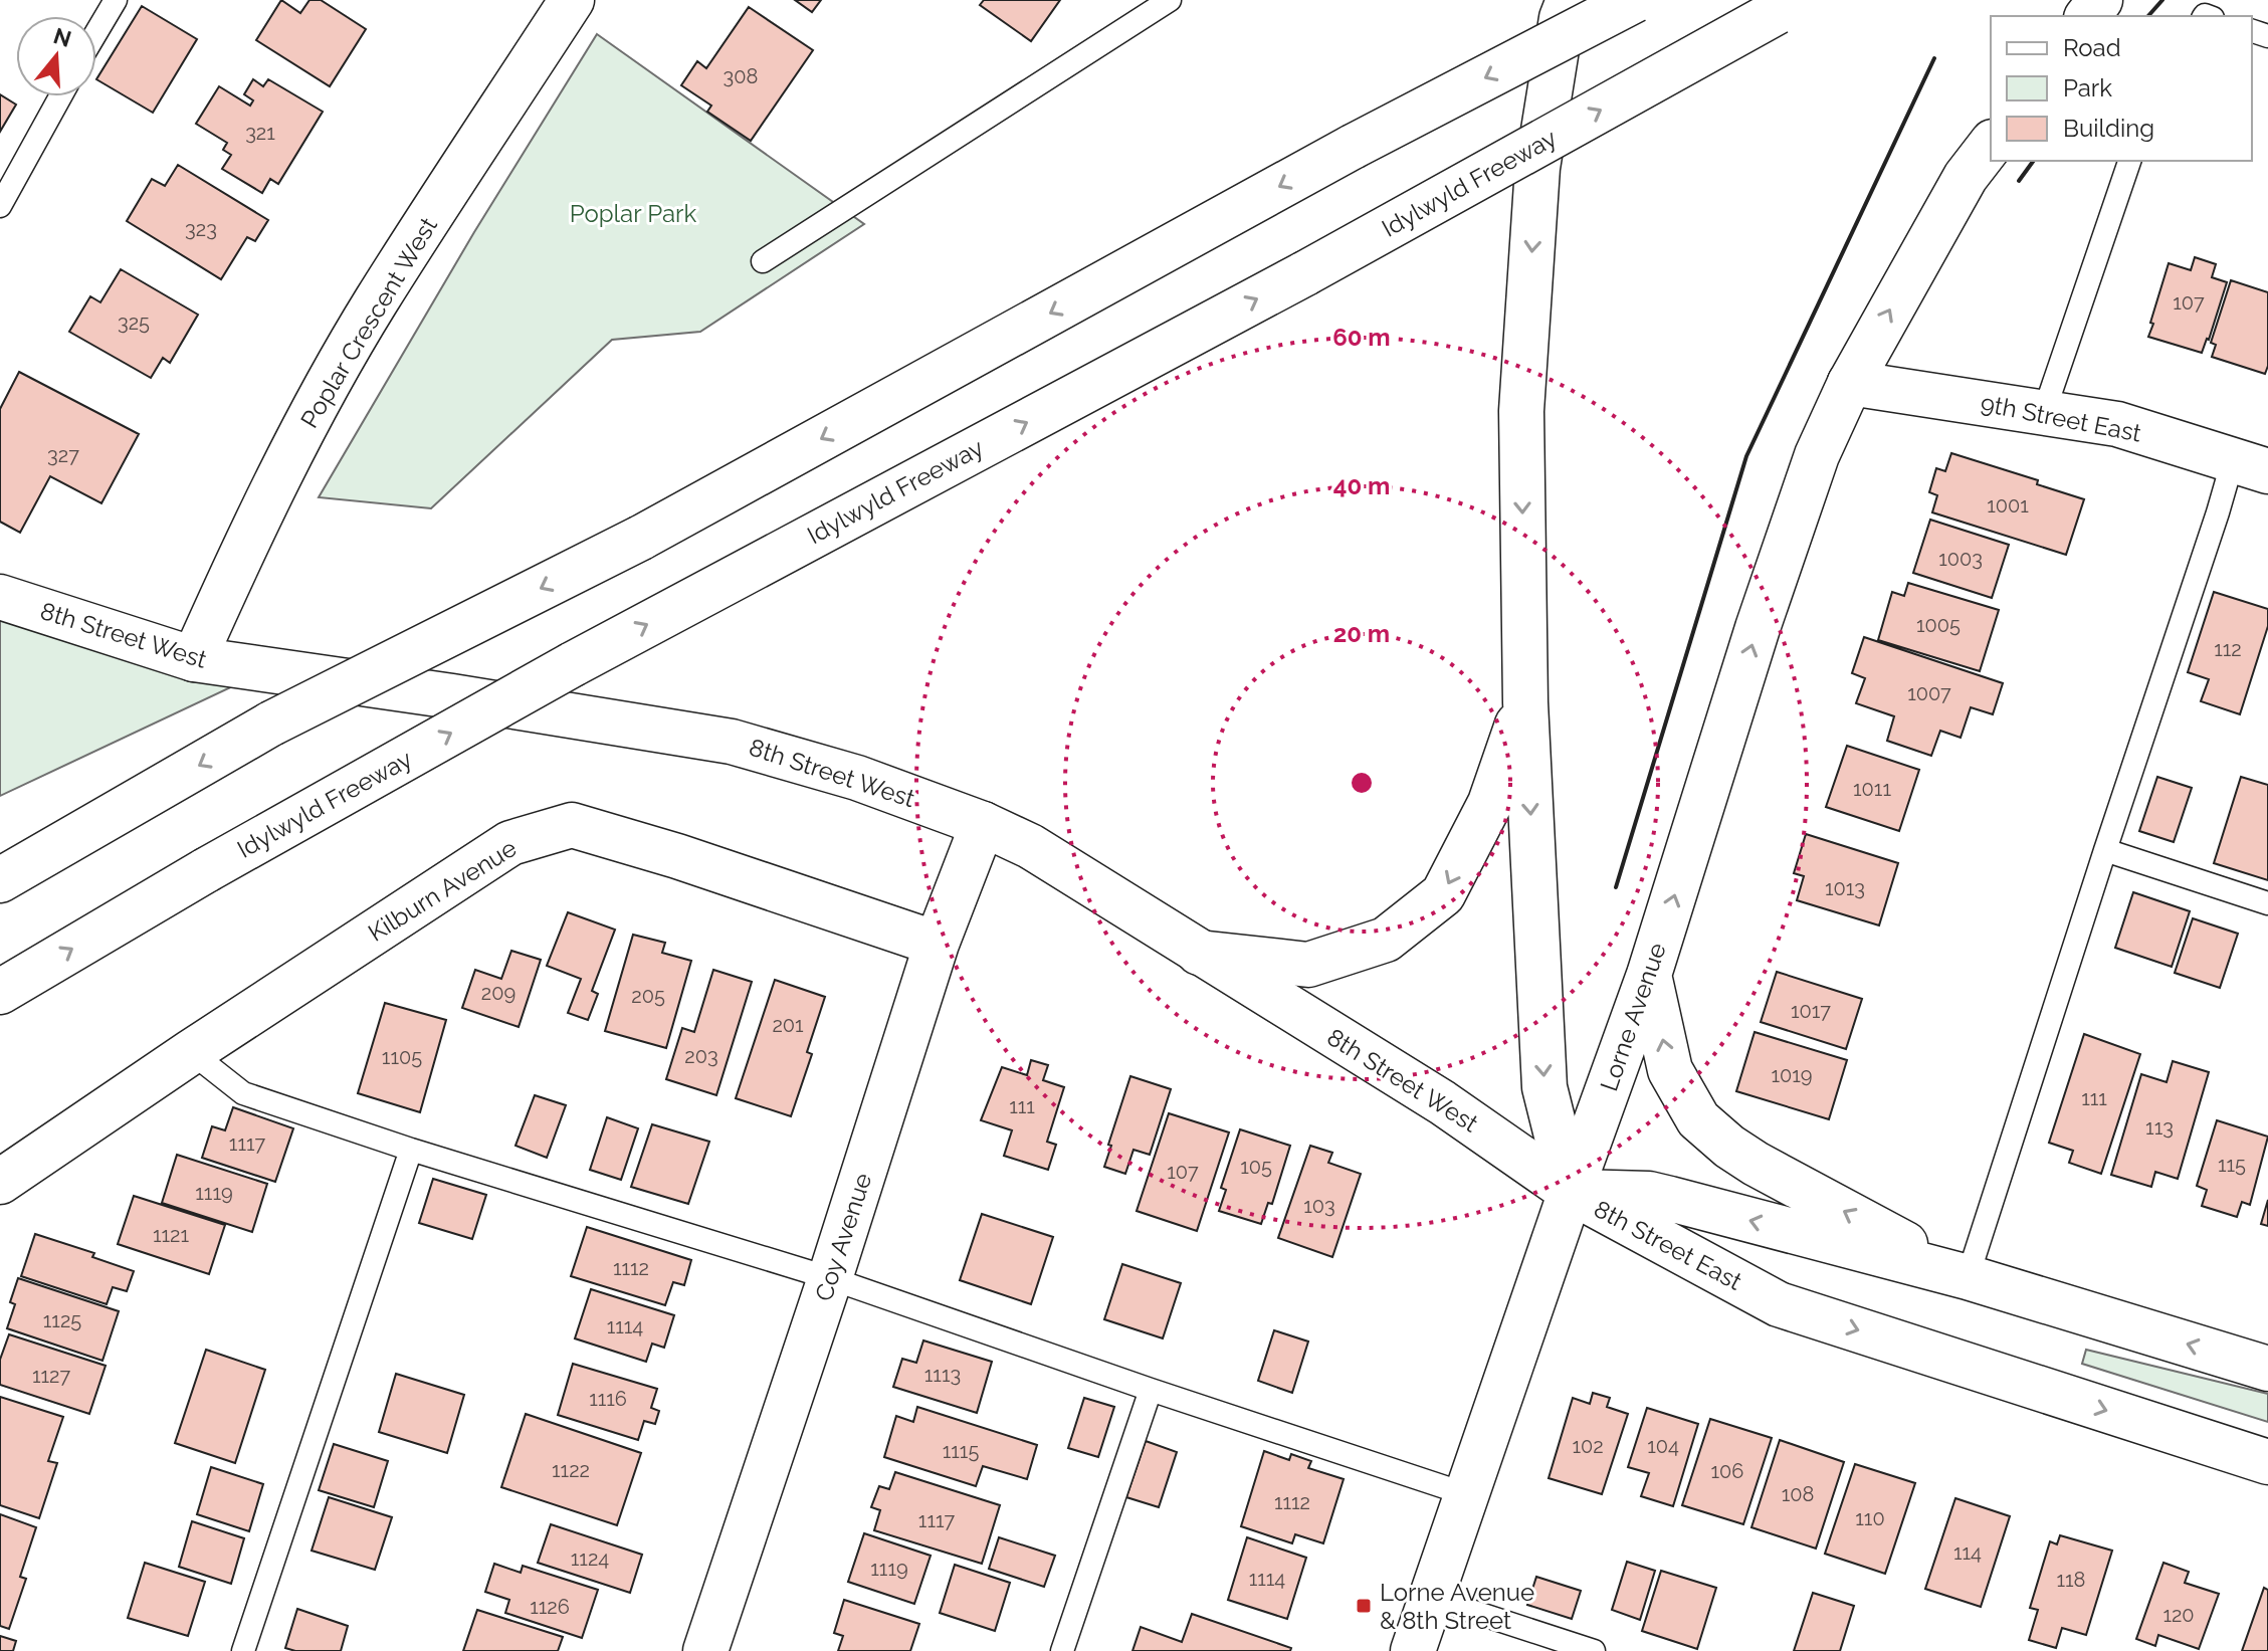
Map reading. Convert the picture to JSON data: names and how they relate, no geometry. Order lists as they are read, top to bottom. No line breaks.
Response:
{"streets":{"main road":["Idylwyld Freeway","Poplar Crescent West","9th Street East","8th Street West","Kilburn Avenue","Lorne Avenue","Coy Avenue","8th Street East"]},"crossings":[["Poplar Crescent West","8th Street West"],["9th Street East","Lorne Avenue"],["8th Street West","Lorne Avenue"],["8th Street West","Coy Avenue"],["8th Street West","8th Street East"],["Kilburn Avenue","Coy Avenue"],["Lorne Avenue","8th Street East"]],"parks":["Poplar Park"],"places":{"transit":["Lorne Avenue & 8th Street"]},"house_numbers":["308","321","323","107","325","327","1001","1003","1005","112","1007","1011","1013","209","205","1017","201","203","1105","1019","111","111","113","1117","115","105","107","1119","103","1121","1112","1125","1114","1113","1127","1116","102","104","1115","1122","106","108","1112","110","1117","114","1124","1119","1114","118","1126","120"],"legend":["Road","Park","Building"],"north":"top","rings":["60 m","40 m","20 m"]}
